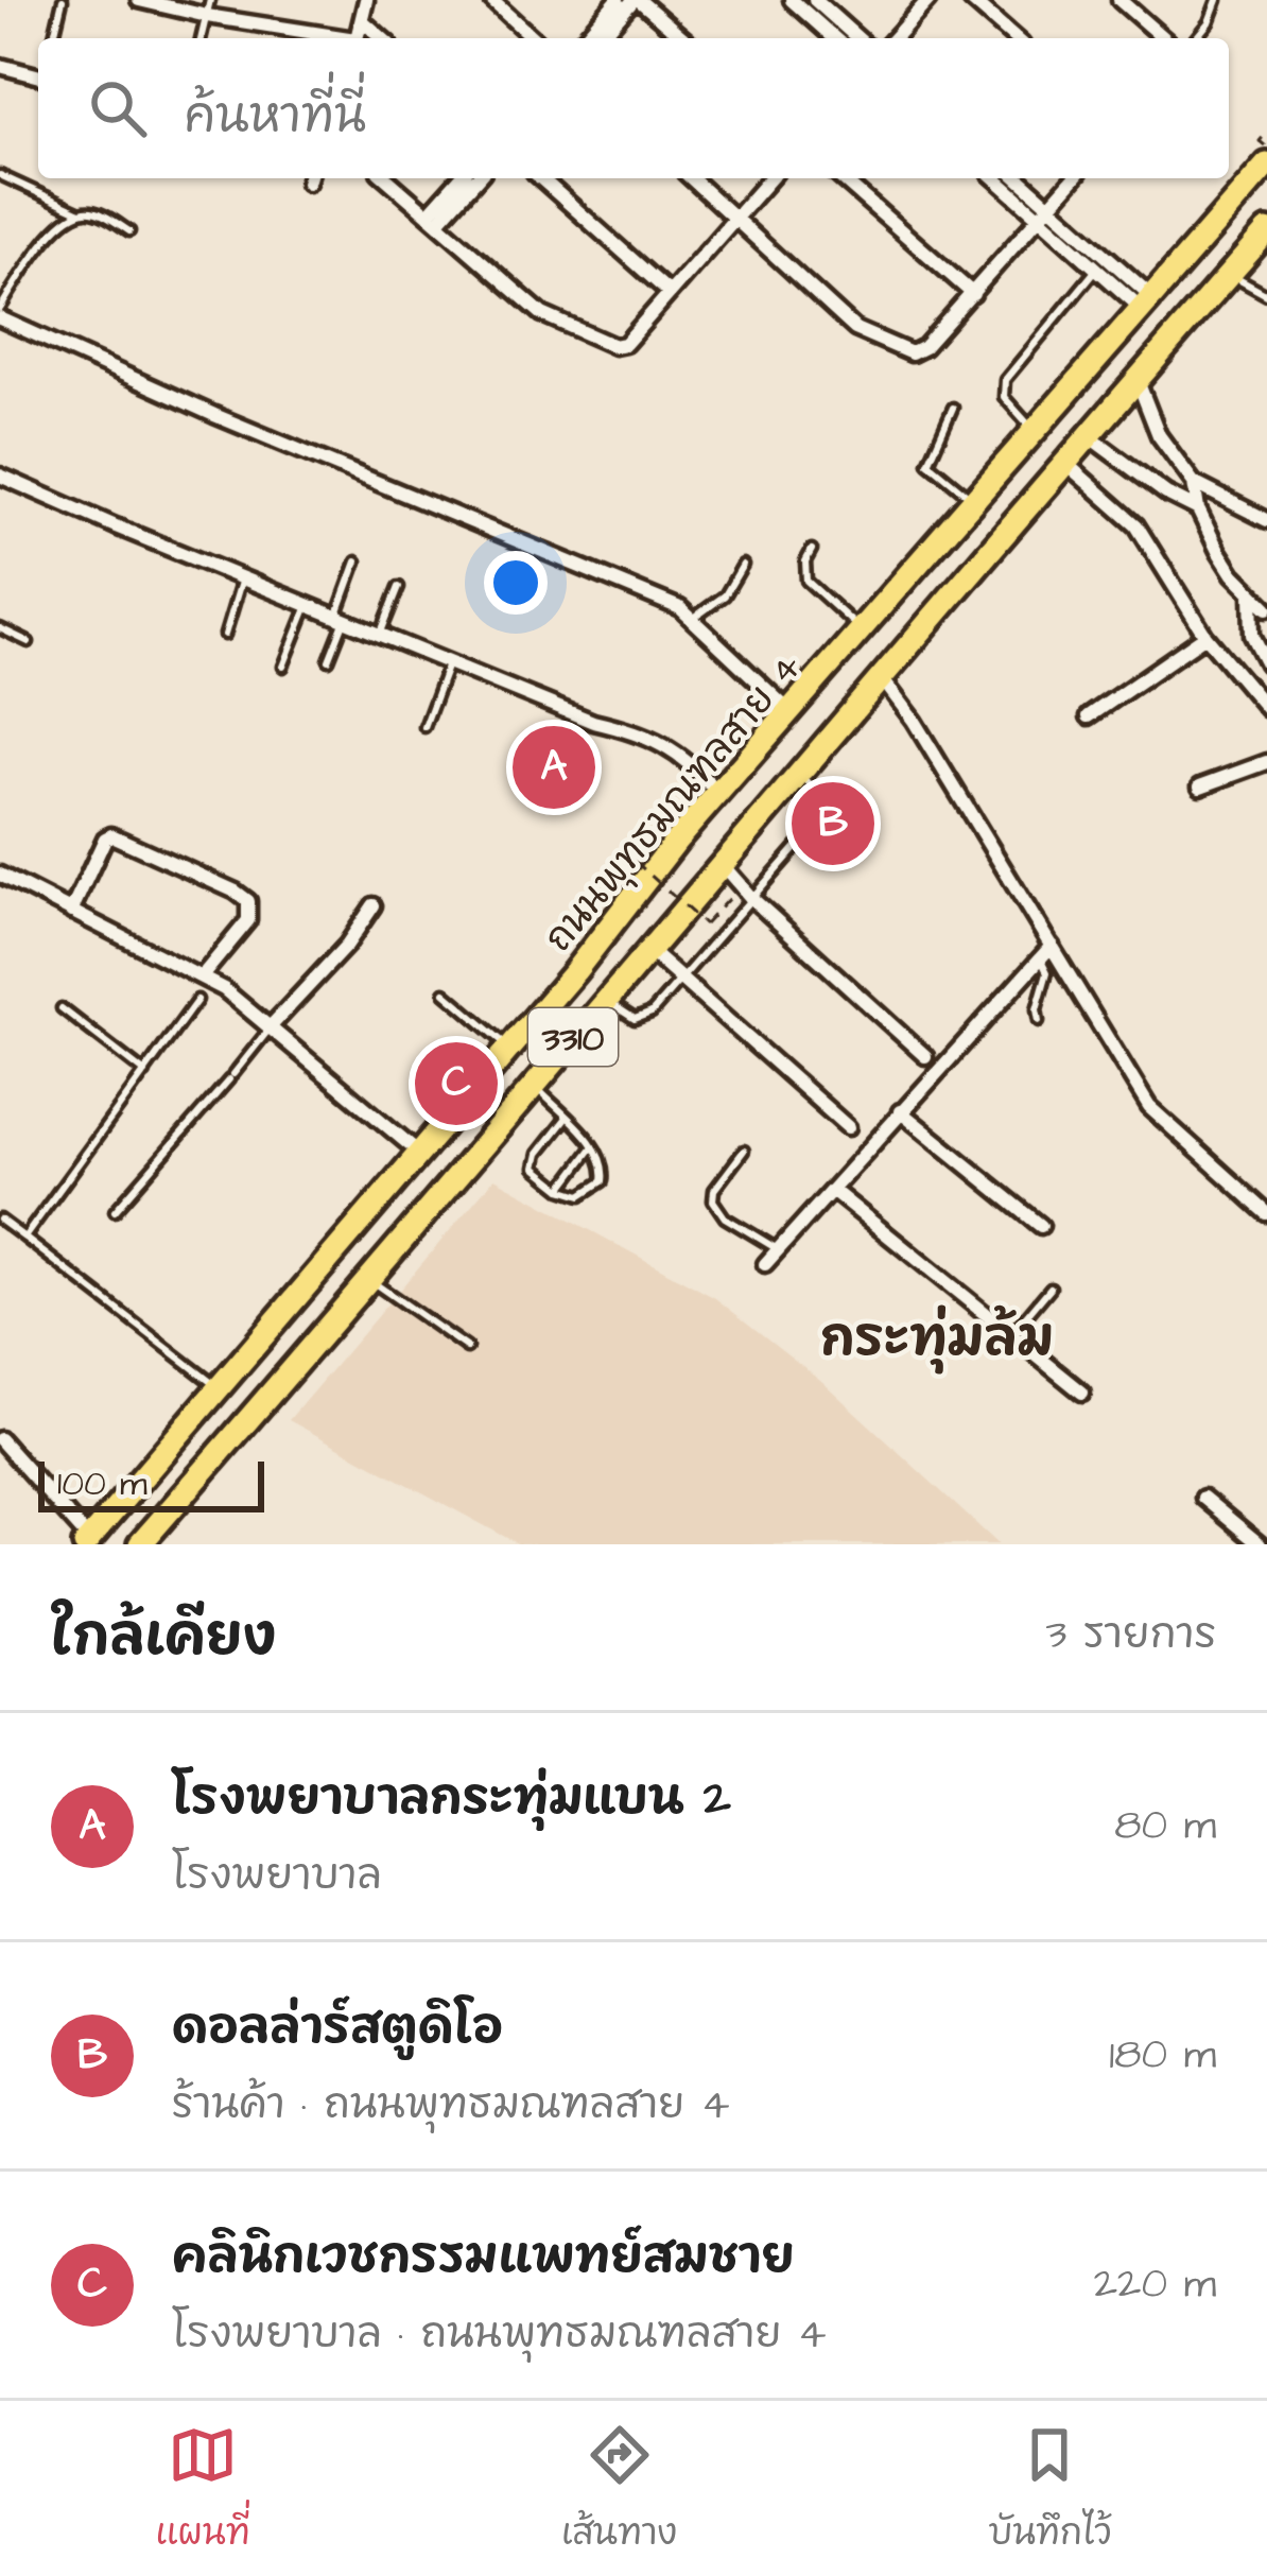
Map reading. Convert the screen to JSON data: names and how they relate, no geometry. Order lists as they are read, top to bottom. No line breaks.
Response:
{"streets":{"main road":["ถนนพุทธมณฑลสาย 4","3310"]},"districts":["กระทุ่มล้ม"],"scale_bar":"100 m","page":{"search":"ค้นหาที่นี่","pins":["A","B","C"],"scale":"100 m","heading":["ใกล้เคียง","3 รายการ"],"list":[{"mark":"A","name":"โรงพยาบาลกระทุ่มแบน 2","note":"โรงพยาบาล","value":"80 m"},{"mark":"B","name":"ดอลล่าร์สตูดิโอ","note":"ร้านค้า · ถนนพุทธมณฑลสาย 4","value":"180 m"},{"mark":"C","name":"คลินิกเวชกรรมแพทย์สมชาย","note":"โรงพยาบาล · ถนนพุทธมณฑลสาย 4","value":"220 m"}],"nav":["แผนที่","เส้นทาง","บันทึกไว้"]}}
